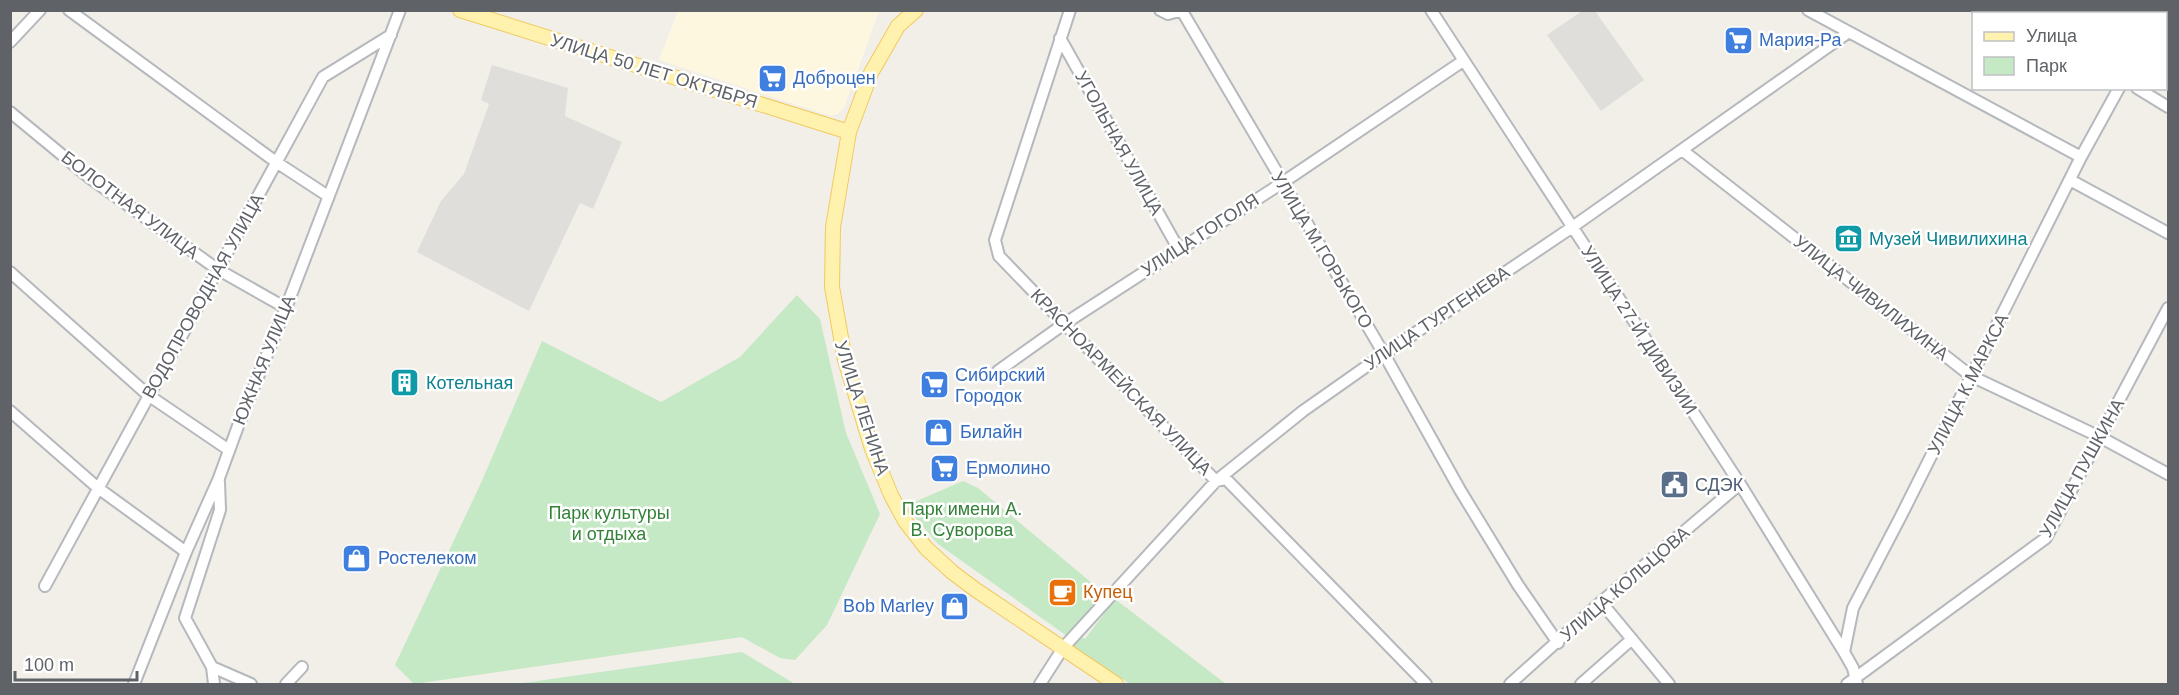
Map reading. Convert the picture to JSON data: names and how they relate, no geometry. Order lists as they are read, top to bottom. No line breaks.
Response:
{"streets":{"main road":["УЛИЦА 50 ЛЕТ ОКТЯБРЯ","УЛИЦА ЛЕНИНА"],"street":["УГОЛЬНАЯ УЛИЦА","БОЛОТНАЯ УЛИЦА","УЛИЦА ГОГОЛЯ","УЛИЦА М.ГОРЬКОГО","ВОДОПРОВОДНАЯ УЛИЦА","УЛИЦА ЧИВИЛИХИНА","УЛИЦА ТУРГЕНЕВА","УЛИЦА 27-Й ДИВИЗИИ","ЮЖНАЯ УЛИЦА","КРАСНОАРМЕЙСКАЯ УЛИЦА","УЛИЦА К.МАРКСА","УЛИЦА ПУШКИНА","УЛИЦА КОЛЬЦОВА"]},"crossings":[["УЛИЦА 50 ЛЕТ ОКТЯБРЯ","УЛИЦА ЛЕНИНА"],["УГОЛЬНАЯ УЛИЦА","УЛИЦА ГОГОЛЯ"],["УГОЛЬНАЯ УЛИЦА","КРАСНОАРМЕЙСКАЯ УЛИЦА"],["БОЛОТНАЯ УЛИЦА","ВОДОПРОВОДНАЯ УЛИЦА"],["БОЛОТНАЯ УЛИЦА","ЮЖНАЯ УЛИЦА"],["УЛИЦА ГОГОЛЯ","УЛИЦА М.ГОРЬКОГО"],["УЛИЦА ГОГОЛЯ","УЛИЦА 27-Й ДИВИЗИИ"],["УЛИЦА ГОГОЛЯ","КРАСНОАРМЕЙСКАЯ УЛИЦА"],["УЛИЦА М.ГОРЬКОГО","УЛИЦА ТУРГЕНЕВА"],["УЛИЦА М.ГОРЬКОГО","УЛИЦА КОЛЬЦОВА"],["ВОДОПРОВОДНАЯ УЛИЦА","ЮЖНАЯ УЛИЦА"],["УЛИЦА ЧИВИЛИХИНА","УЛИЦА ТУРГЕНЕВА"],["УЛИЦА ЧИВИЛИХИНА","УЛИЦА К.МАРКСА"],["УЛИЦА ЧИВИЛИХИНА","УЛИЦА ПУШКИНА"],["УЛИЦА ТУРГЕНЕВА","УЛИЦА 27-Й ДИВИЗИИ"],["УЛИЦА ТУРГЕНЕВА","КРАСНОАРМЕЙСКАЯ УЛИЦА"],["УЛИЦА ТУРГЕНЕВА","УЛИЦА ЛЕНИНА"],["УЛИЦА 27-Й ДИВИЗИИ","УЛИЦА К.МАРКСА"],["УЛИЦА 27-Й ДИВИЗИИ","УЛИЦА КОЛЬЦОВА"]],"parks":["Парк имени А. В. Суворова","Парк культуры и отдыха"],"places":{"supermarket":["Мария-Ра","Доброцен","Сибирский Городок","Ермолино"],"museum":["Музей Чивилихина"],"building":["Котельная"],"shop":["Билайн","Ростелеком","Bob Marley"],"public building":["СДЭК"],"cafe":["Купец"]},"legend":["Улица","Парк"],"scale_bar":"100 m"}
